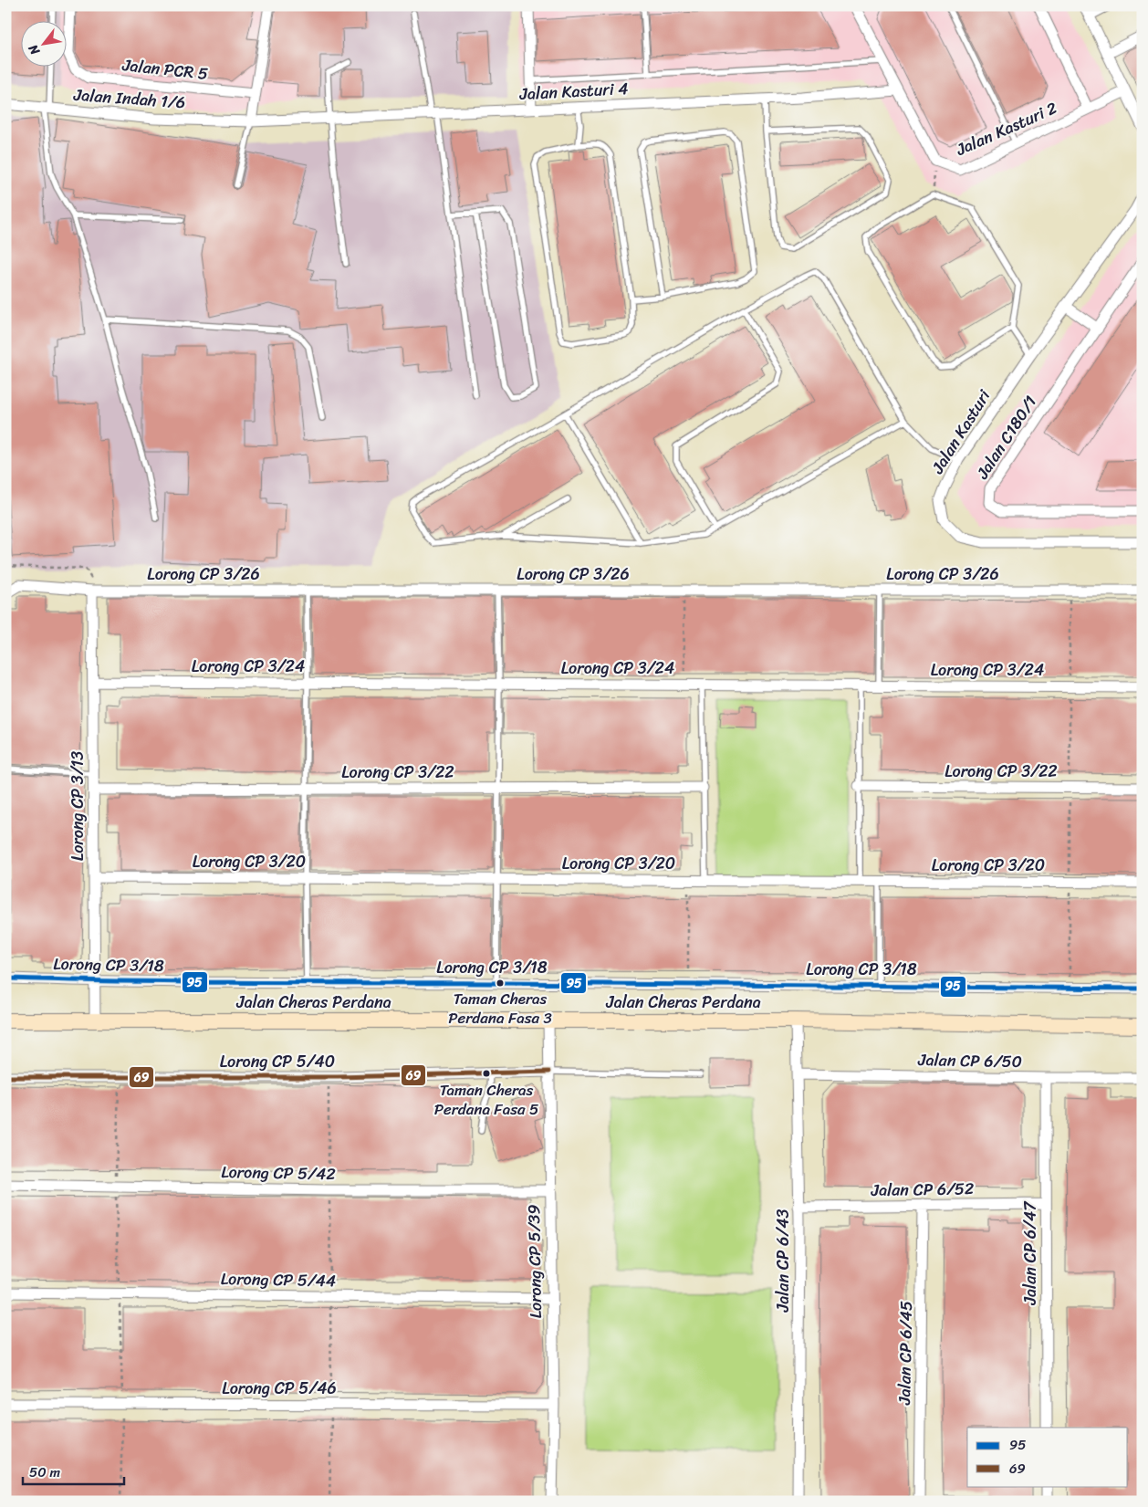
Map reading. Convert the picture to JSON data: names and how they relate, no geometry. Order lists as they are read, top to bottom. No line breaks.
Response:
{"streets":{"street":["Jalan PCR 5","Jalan Kasturi 4","Jalan Indah 1/6","Jalan Kasturi 2","Jalan Kasturi","Jalan C180/1","Lorong CP 3/26","Lorong CP 3/24","Lorong CP 3/22","Lorong CP 3/13","Lorong CP 3/20","Lorong CP 3/18","Jalan Cheras Perdana","Jalan CP 6/50","Lorong CP 5/40","Lorong CP 5/42","Jalan CP 6/52","Jalan CP 6/47","Jalan CP 6/43","Lorong CP 5/39","Lorong CP 5/44","Jalan CP 6/45","Lorong CP 5/46"]},"crossings":[["Jalan Kasturi 4","Jalan Indah 1/6"],["Jalan Kasturi 4","Jalan Kasturi 2"],["Lorong CP 3/26","Lorong CP 3/13"],["Lorong CP 3/24","Lorong CP 3/13"],["Lorong CP 3/22","Lorong CP 3/13"],["Lorong CP 3/13","Lorong CP 3/20"],["Lorong CP 3/13","Lorong CP 3/18"],["Lorong CP 3/13","Jalan Cheras Perdana"],["Jalan Cheras Perdana","Jalan CP 6/43"],["Jalan Cheras Perdana","Lorong CP 5/39"],["Jalan CP 6/50","Jalan CP 6/47"],["Jalan CP 6/50","Jalan CP 6/43"],["Lorong CP 5/40","Lorong CP 5/39"],["Lorong CP 5/42","Lorong CP 5/39"],["Jalan CP 6/52","Jalan CP 6/47"],["Jalan CP 6/52","Jalan CP 6/43"],["Jalan CP 6/52","Jalan CP 6/45"],["Lorong CP 5/39","Lorong CP 5/44"],["Lorong CP 5/39","Lorong CP 5/46"]],"places":["Taman Cheras Perdana Fasa 3","Taman Cheras Perdana Fasa 5"],"lines":["transit line 95","transit line 69"],"legend":["95","69"],"scale_bar":"50 m","north":"bottom left"}
